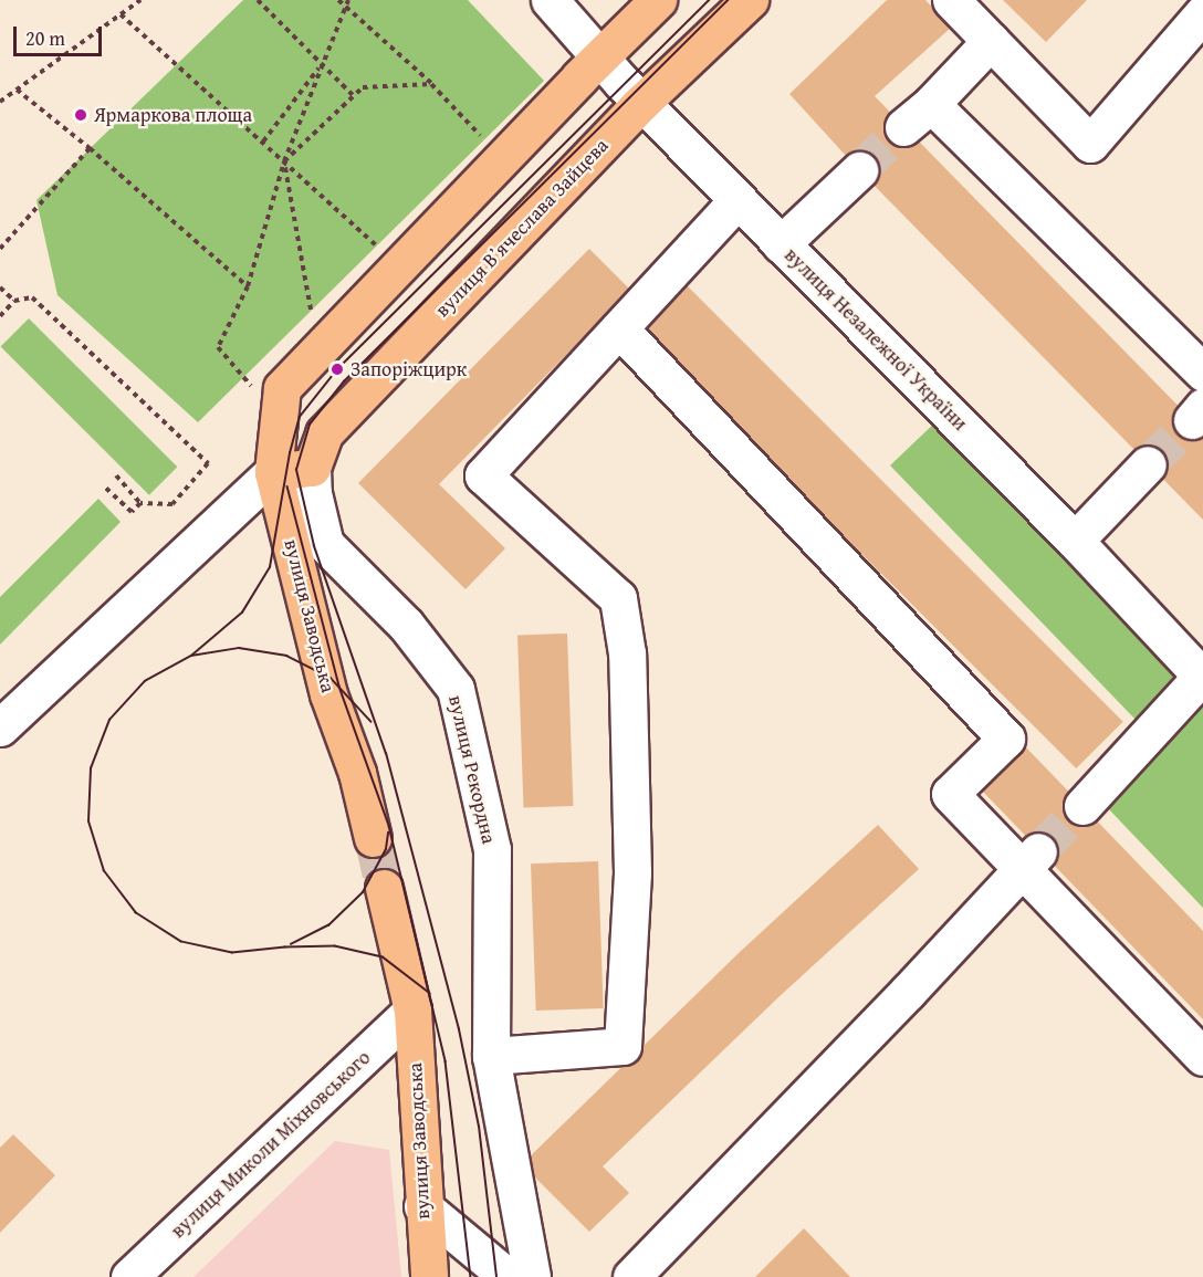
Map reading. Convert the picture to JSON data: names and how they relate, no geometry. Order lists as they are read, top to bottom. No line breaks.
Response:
{"streets":{"main road":["вулиця Вʼячеслава Зайцева","вулиця Заводська"],"street":["вулиця Незалежної України","вулиця Рекордна","вулиця Миколи Міхновського"]},"crossings":[["вулиця Вʼячеслава Зайцева","вулиця Незалежної України"],["вулиця Вʼячеслава Зайцева","вулиця Рекордна"],["вулиця Заводська","вулиця Миколи Міхновського"]],"places":["Ярмаркова площа","Запоріжцирк"],"scale_bar":"20 m"}
